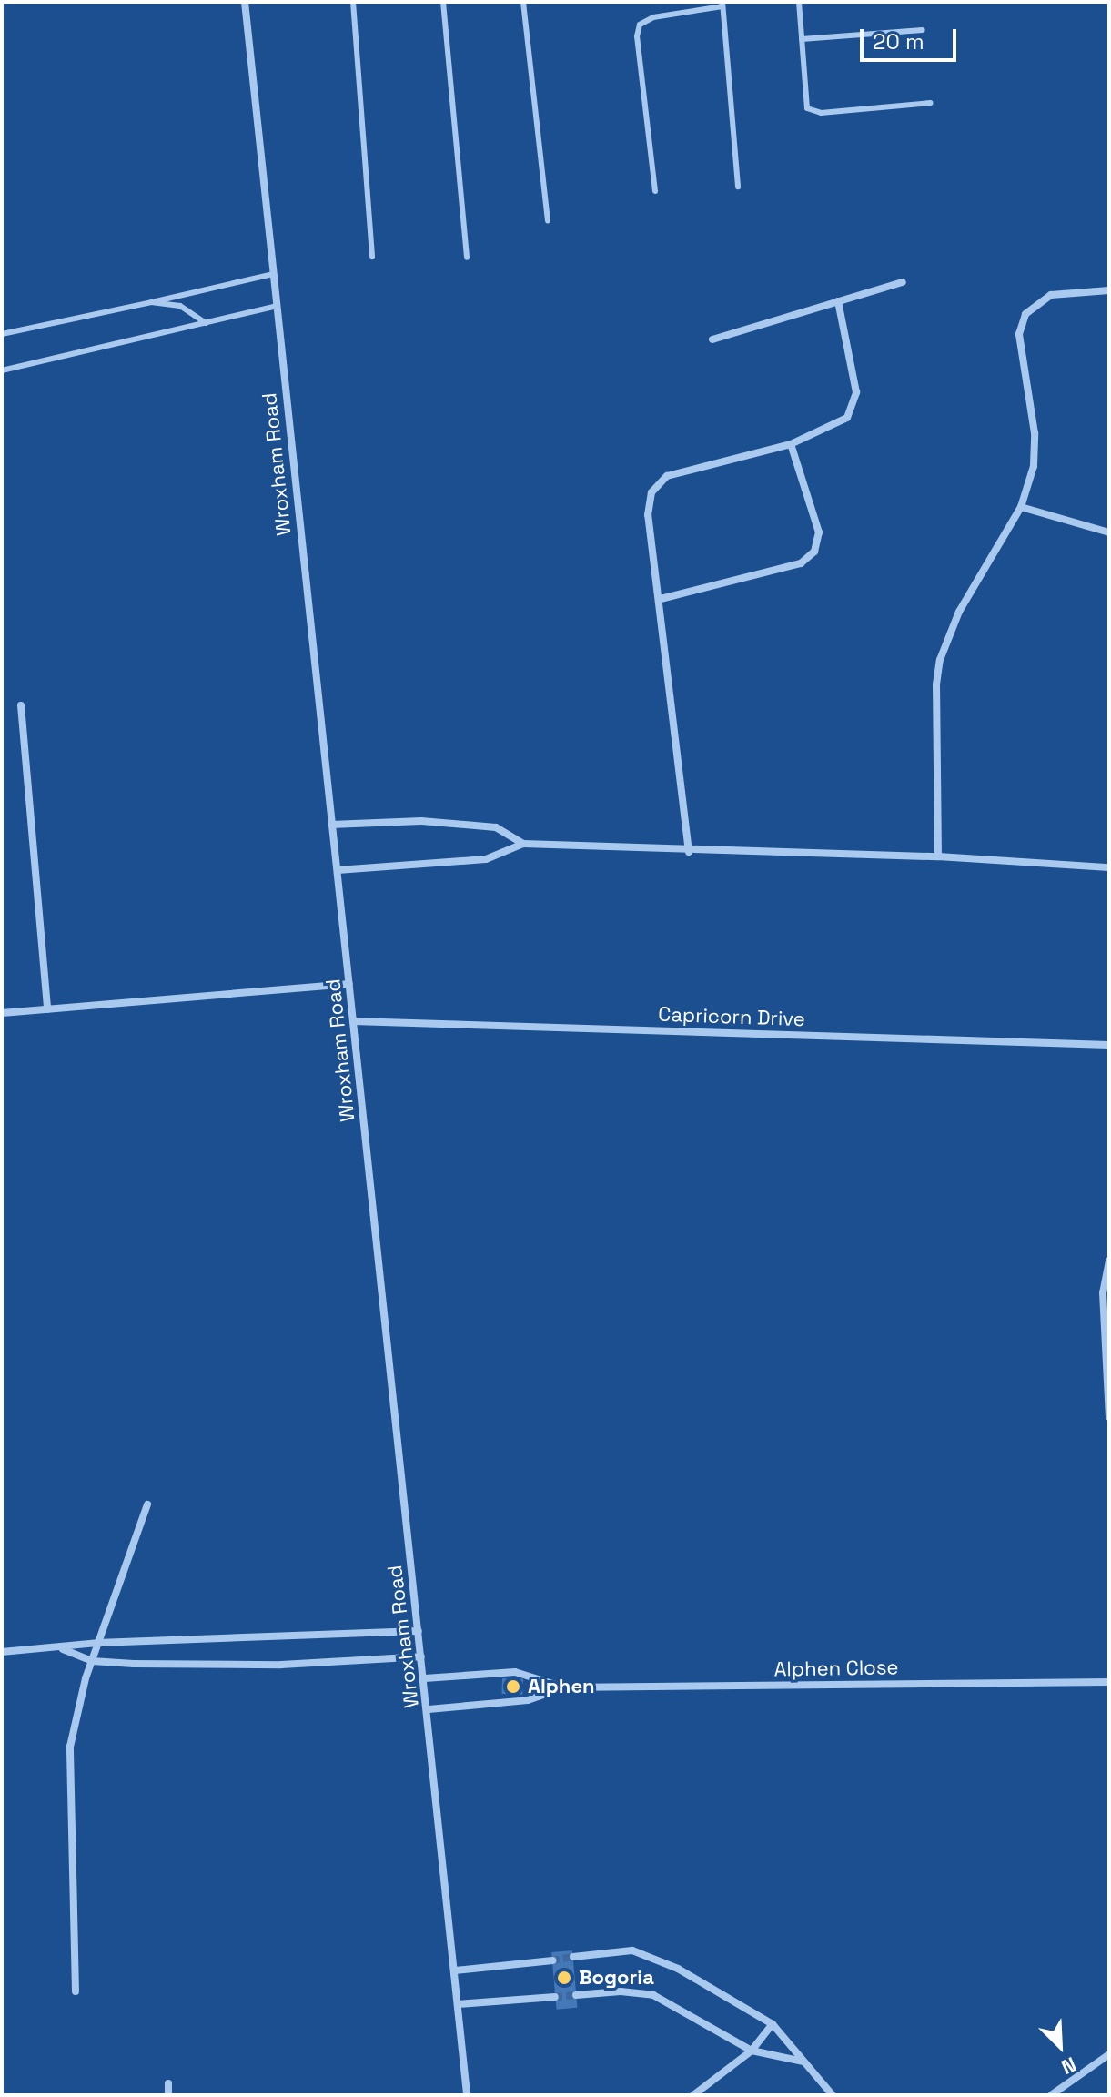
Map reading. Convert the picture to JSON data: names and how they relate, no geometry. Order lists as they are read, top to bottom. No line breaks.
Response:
{"streets":{"street":["Wroxham Road","Capricorn Drive","Alphen Close"]},"crossings":[["Wroxham Road","Capricorn Drive"],["Wroxham Road","Alphen Close"]],"places":["Alphen","Bogoria"],"scale_bar":"20 m","north":"bottom right"}
